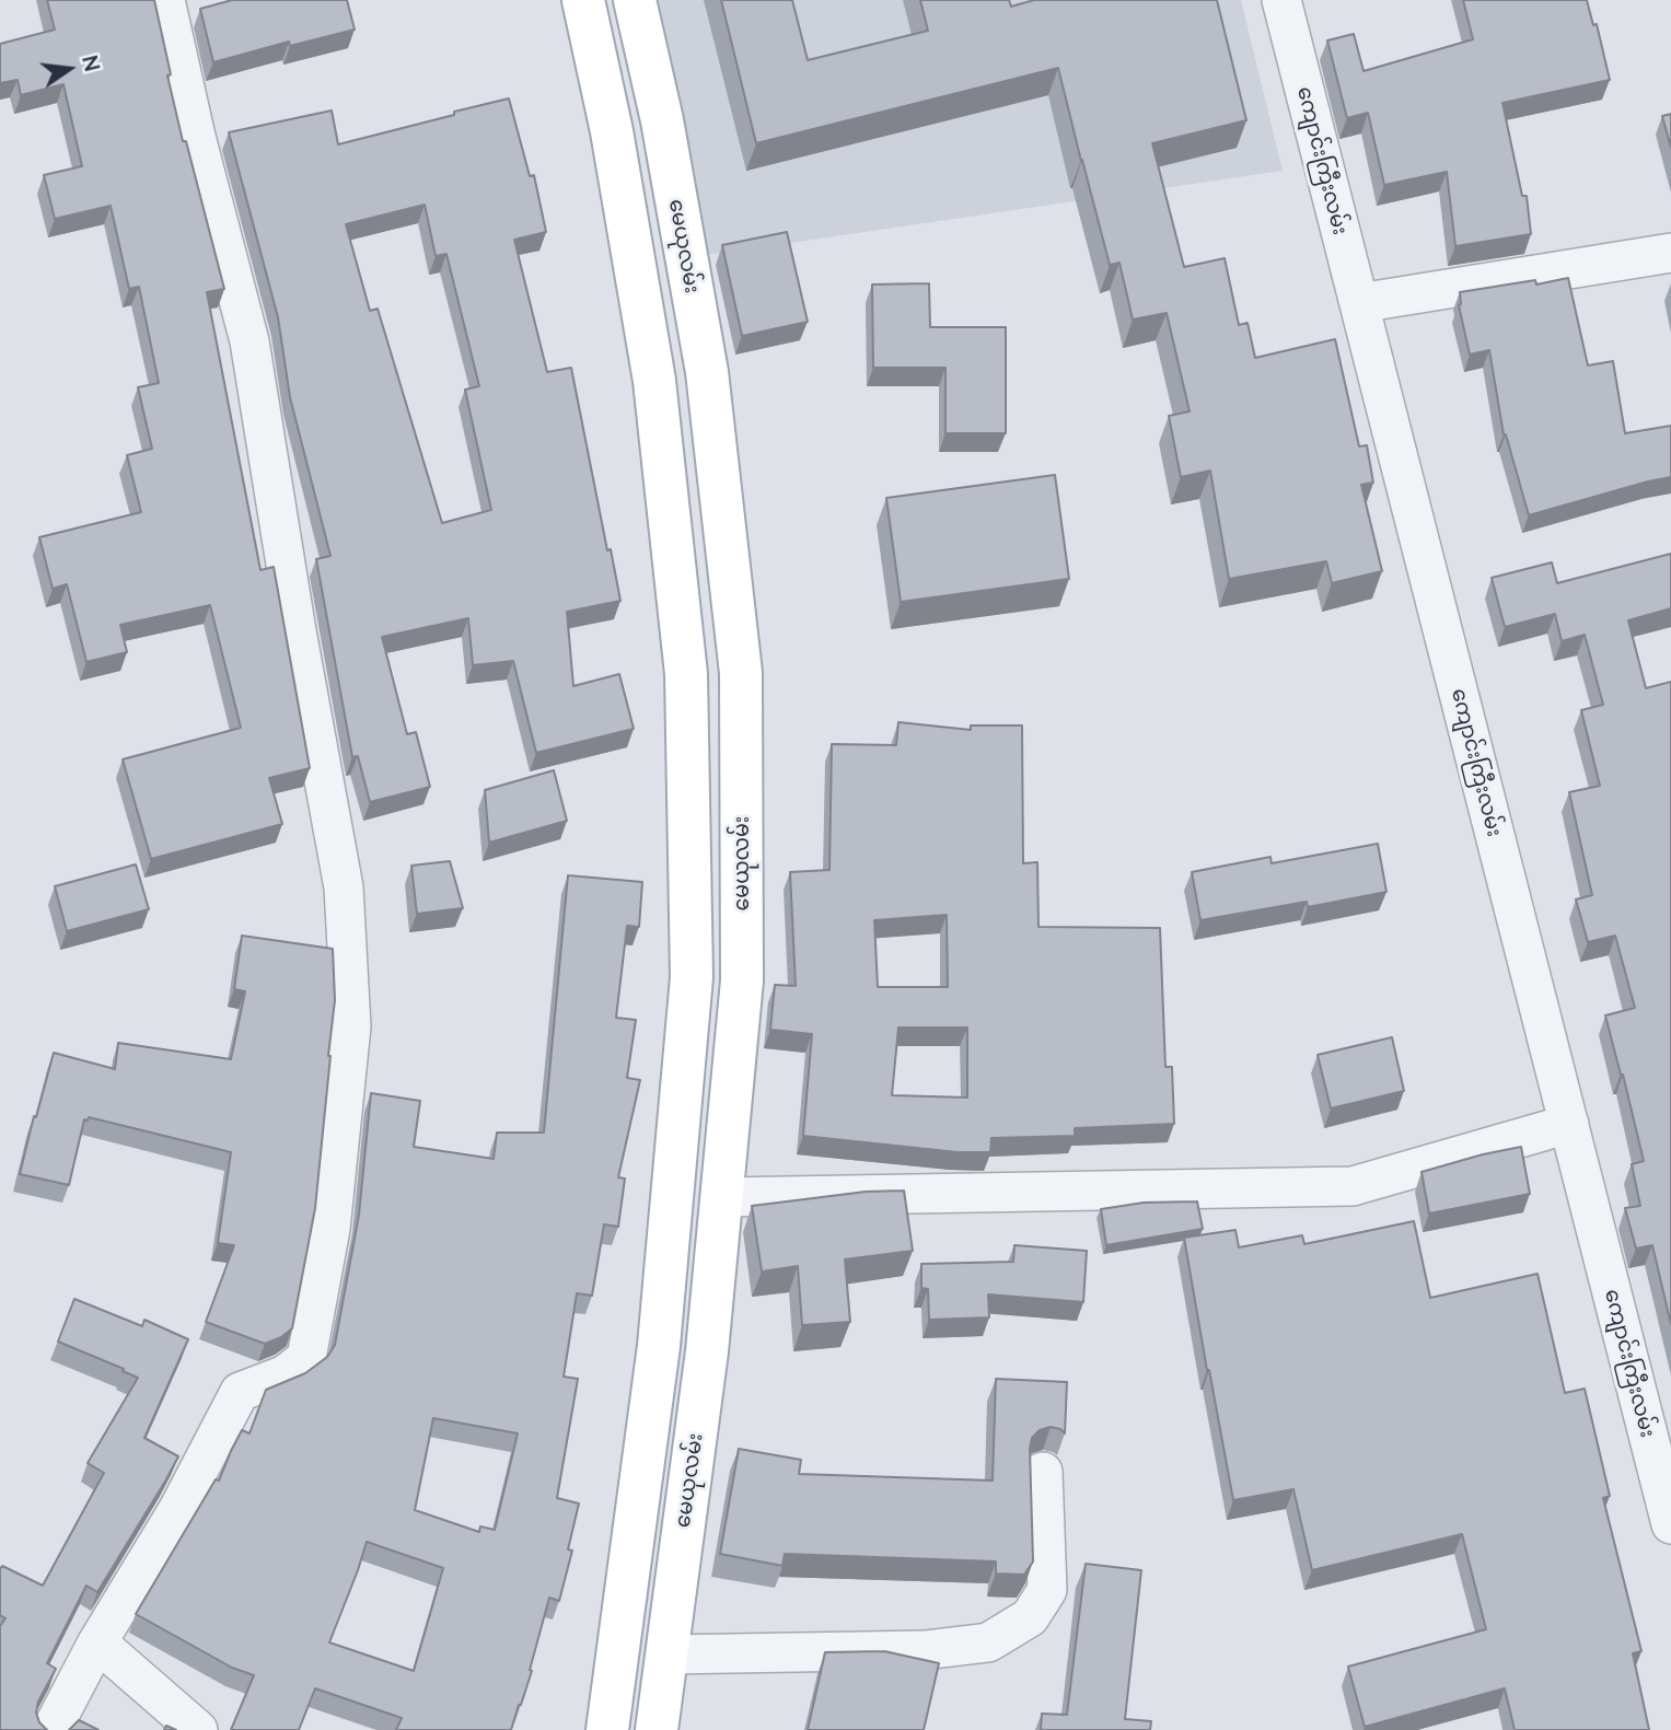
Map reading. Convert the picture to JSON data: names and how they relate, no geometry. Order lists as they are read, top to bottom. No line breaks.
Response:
{"streets":{"main road":["မေယုလမ်း"],"street":["ကျောင်းကြီးလမ်း"]},"north":"right"}
